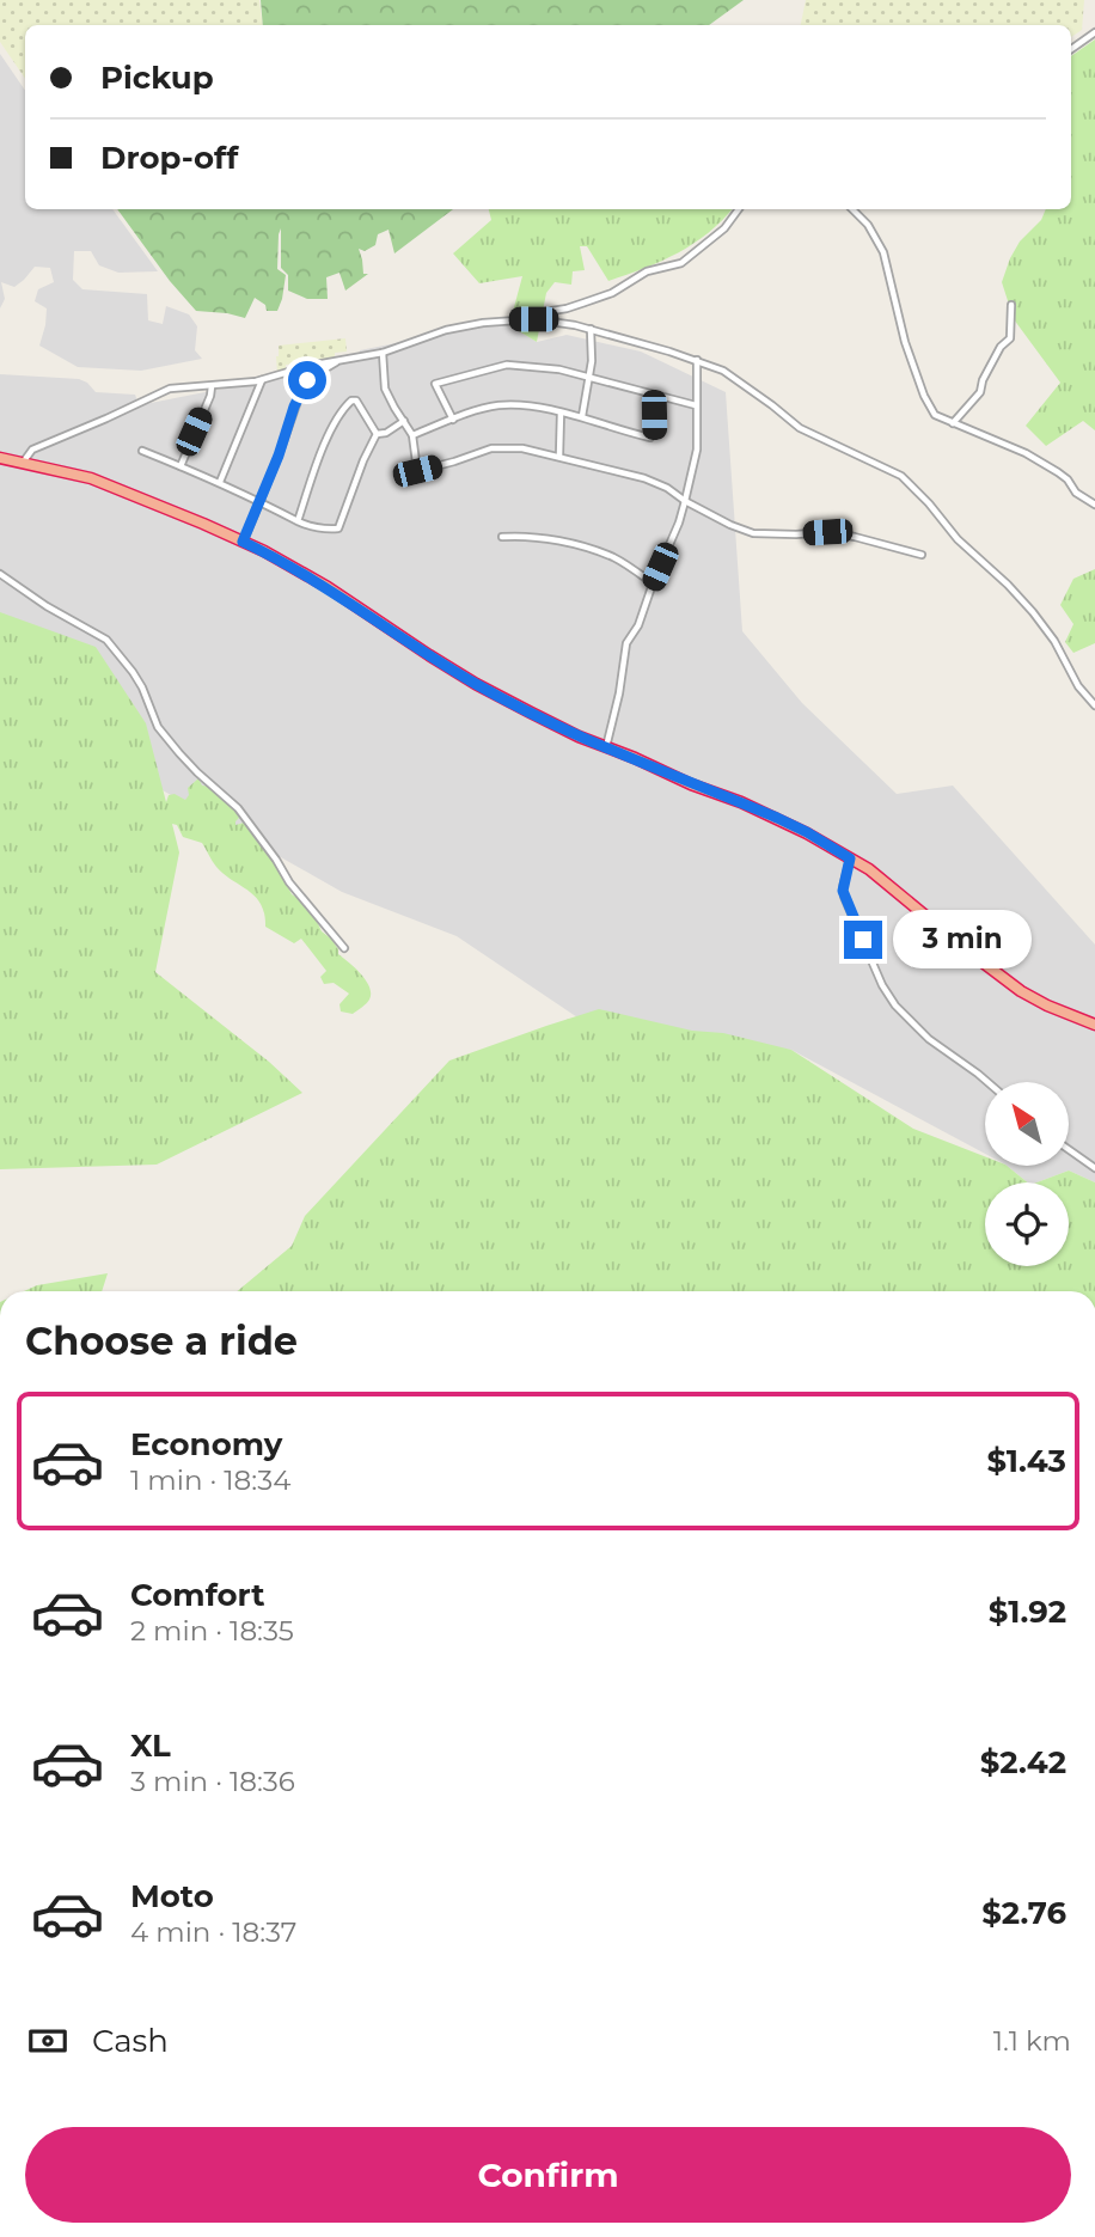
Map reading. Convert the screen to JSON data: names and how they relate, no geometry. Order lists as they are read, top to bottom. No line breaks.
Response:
{"north":"top left","page":{"banner":["Pickup","Drop-off"],"bubble":"3 min","heading":"Choose a ride","list":[{"name":"Economy","note":"1 min · 18:34","value":"$1.43"},{"name":"Comfort","note":"2 min · 18:35","value":"$1.92"},{"name":"XL","note":"3 min · 18:36","value":"$2.42"},{"name":"Moto","note":"4 min · 18:37","value":"$2.76"}],"pay":["Cash","1.1 km"],"buttons":"Confirm"}}
